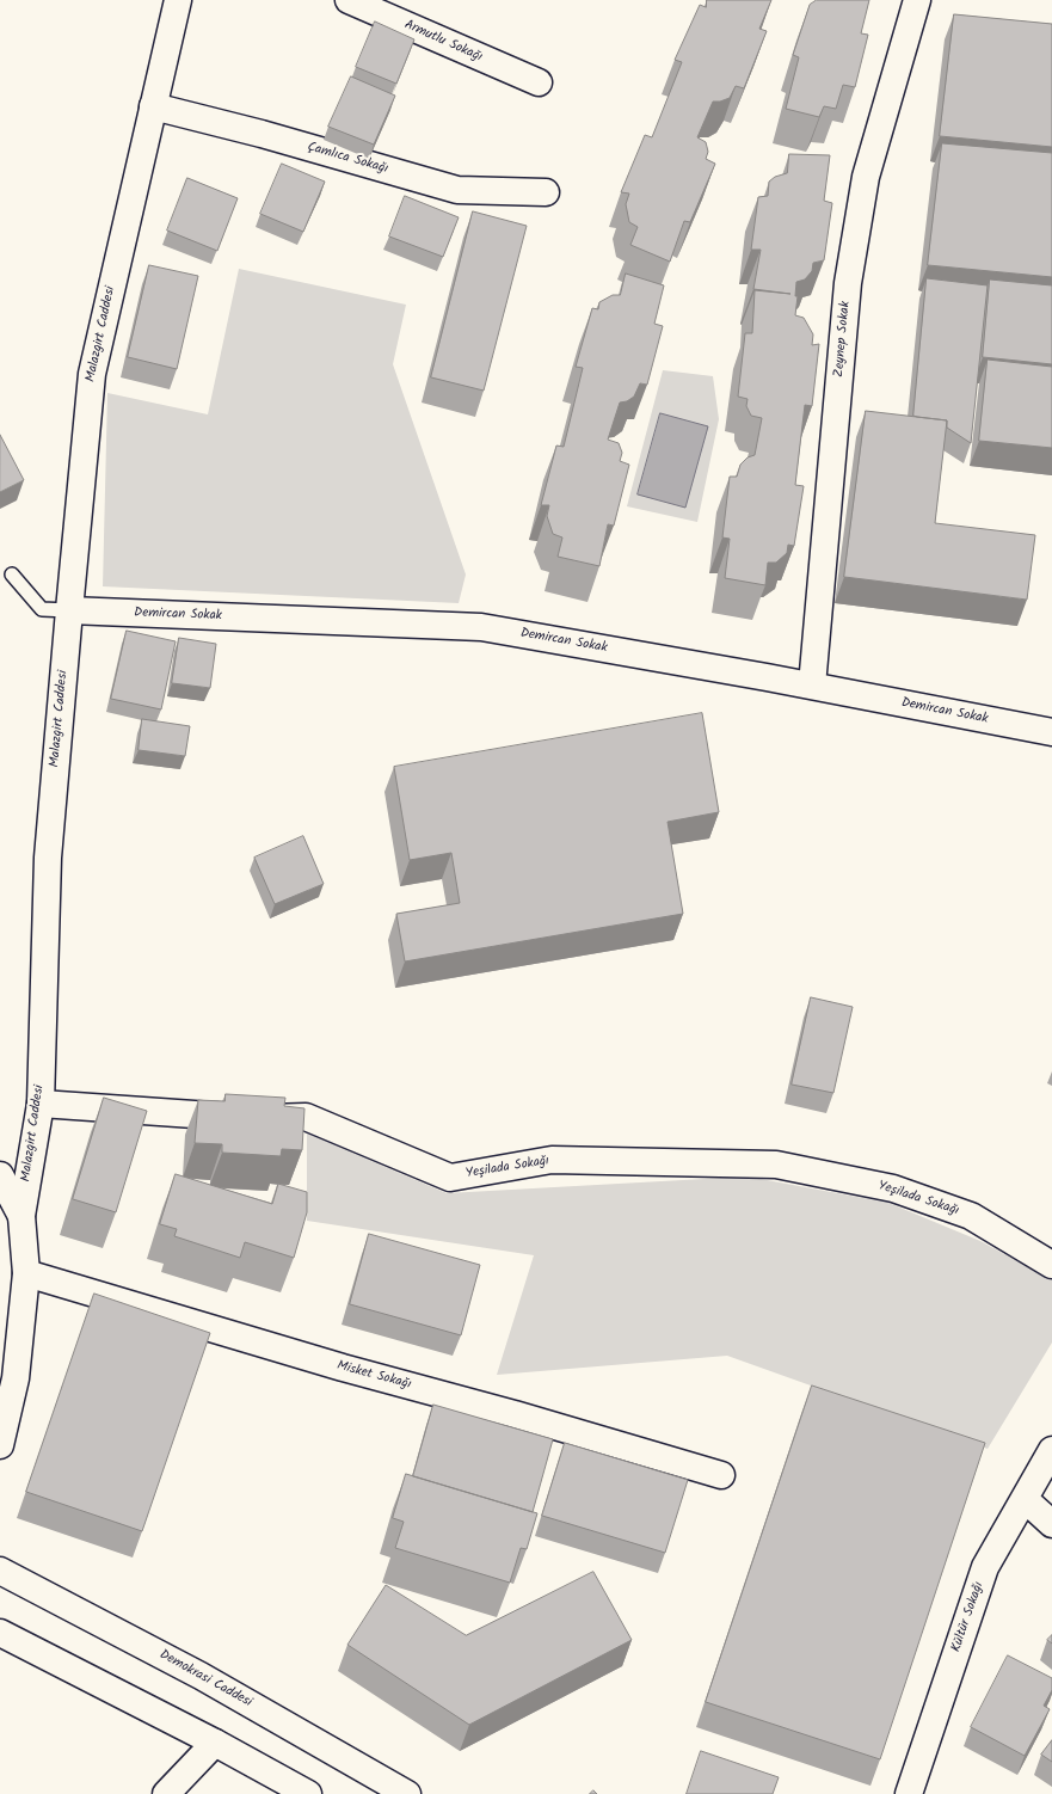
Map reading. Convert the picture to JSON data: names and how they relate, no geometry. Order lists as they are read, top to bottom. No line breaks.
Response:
{"streets":{"street":["Armutlu Sokağı","Çamlıca Sokağı","Malazgirt Caddesi","Zeynep Sokak","Demircan Sokak","Yeşilada Sokağı","Misket Sokağı","Kültür Sokağı","Demokrasi Caddesi"]},"crossings":[["Çamlıca Sokağı","Malazgirt Caddesi"],["Malazgirt Caddesi","Demircan Sokak"],["Malazgirt Caddesi","Yeşilada Sokağı"],["Malazgirt Caddesi","Misket Sokağı"],["Zeynep Sokak","Demircan Sokak"]]}
